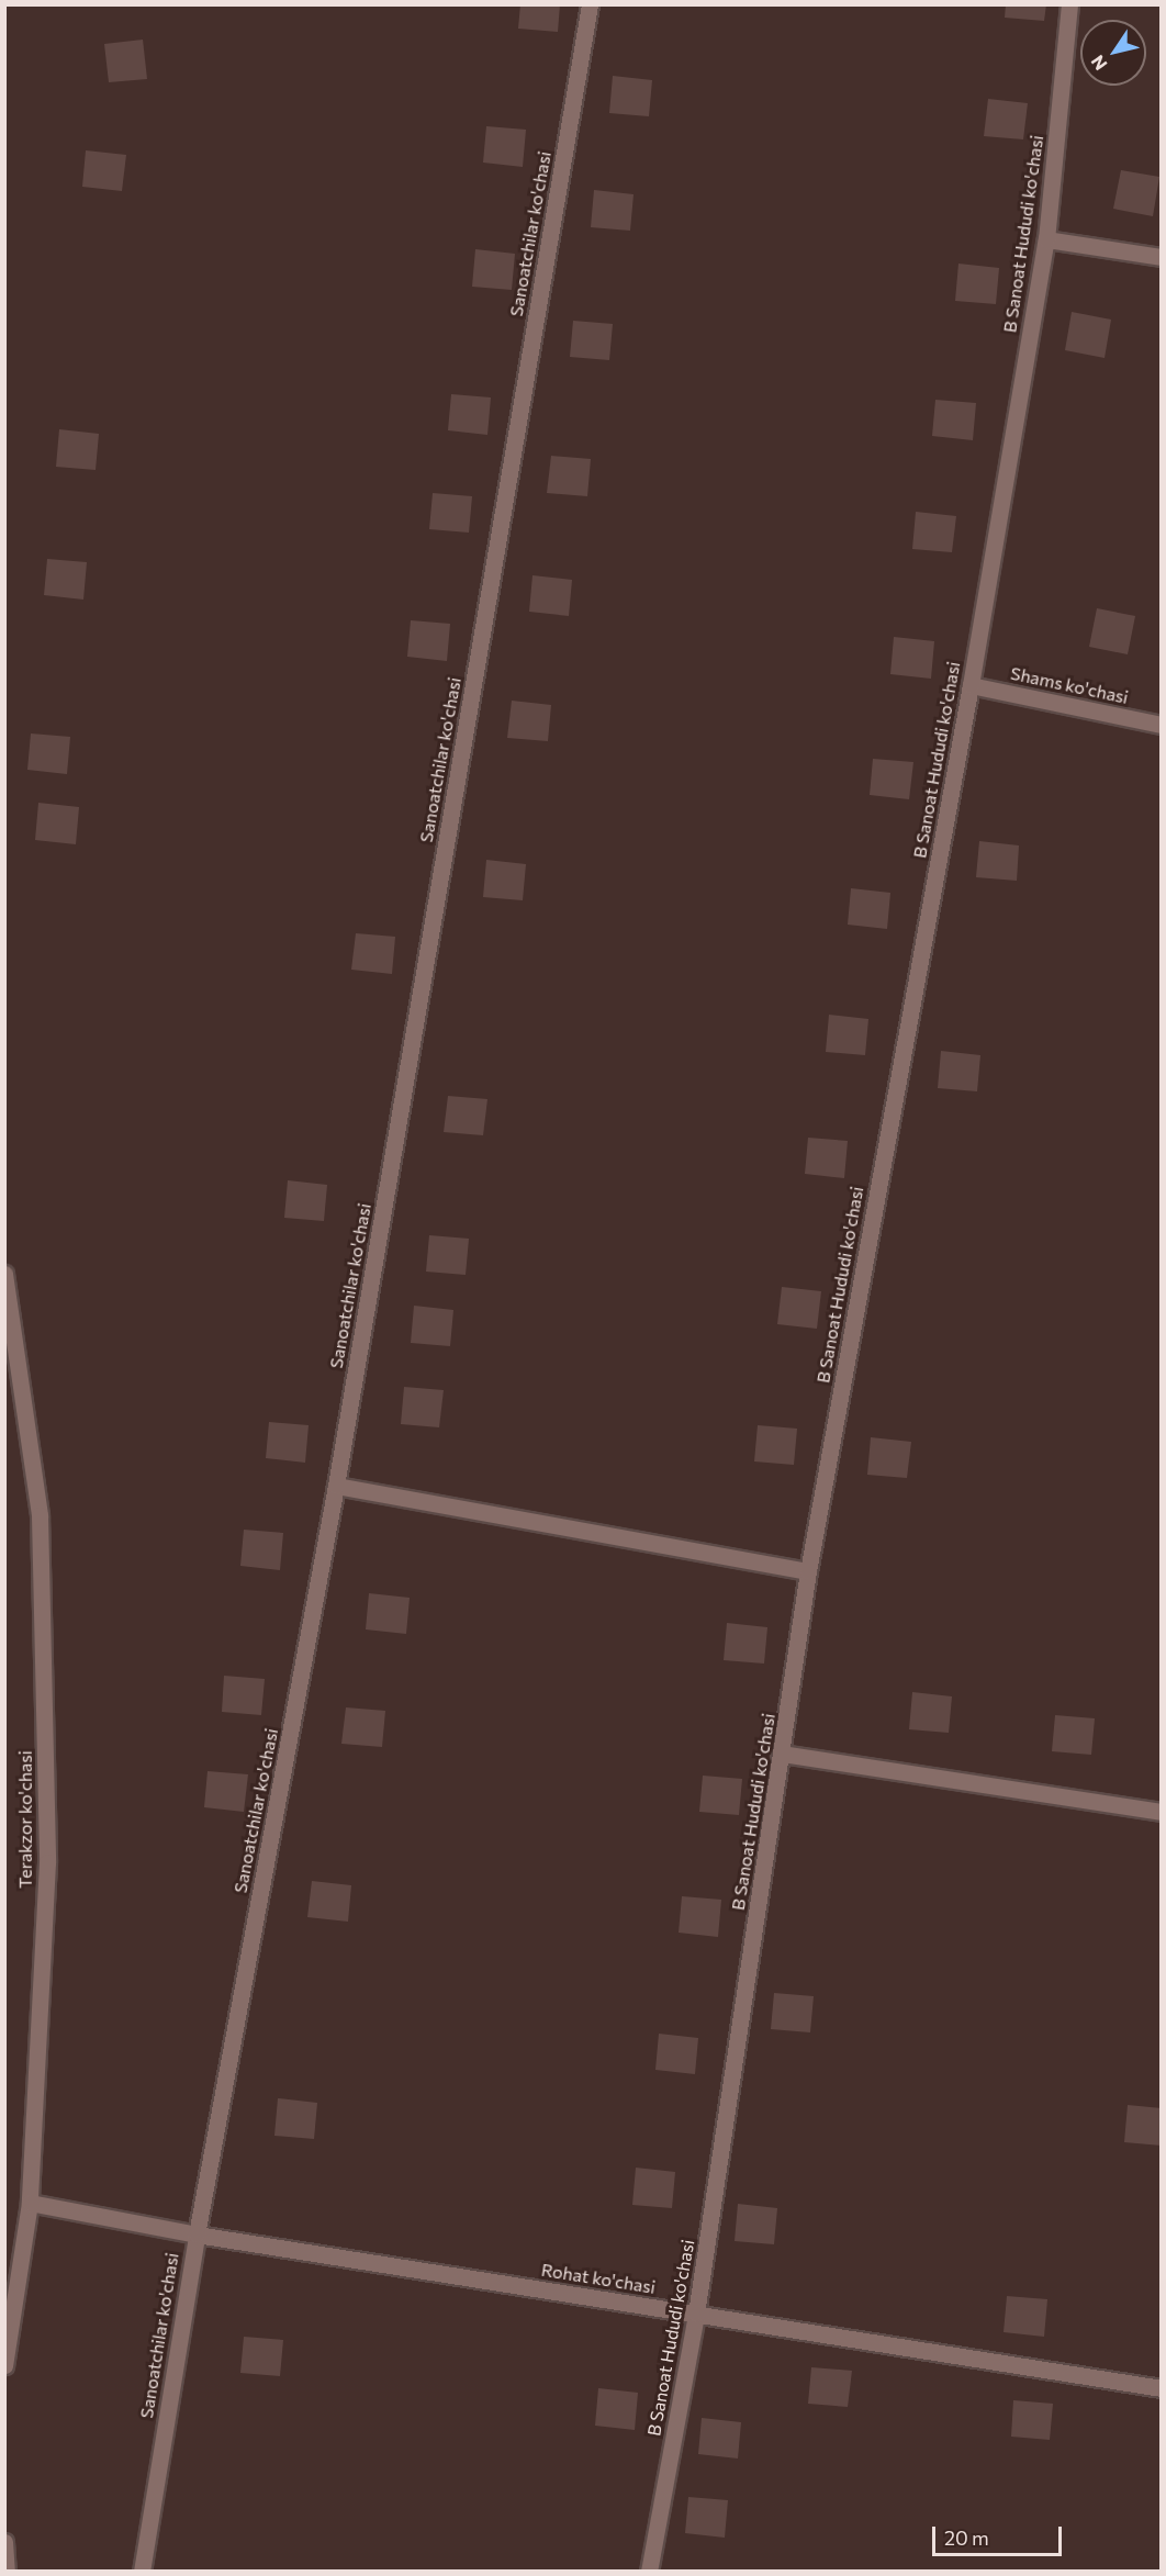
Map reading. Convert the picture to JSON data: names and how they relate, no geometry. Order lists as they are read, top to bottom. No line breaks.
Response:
{"streets":{"street":["Sanoatchilar ko'chasi","B Sanoat Hududi ko'chasi","Shams ko'chasi","Terakzor ko'chasi","Rohat ko'chasi"]},"crossings":[["Sanoatchilar ko'chasi","Rohat ko'chasi"],["B Sanoat Hududi ko'chasi","Shams ko'chasi"],["B Sanoat Hududi ko'chasi","Rohat ko'chasi"],["Terakzor ko'chasi","Rohat ko'chasi"]],"scale_bar":"20 m","north":"bottom left"}
